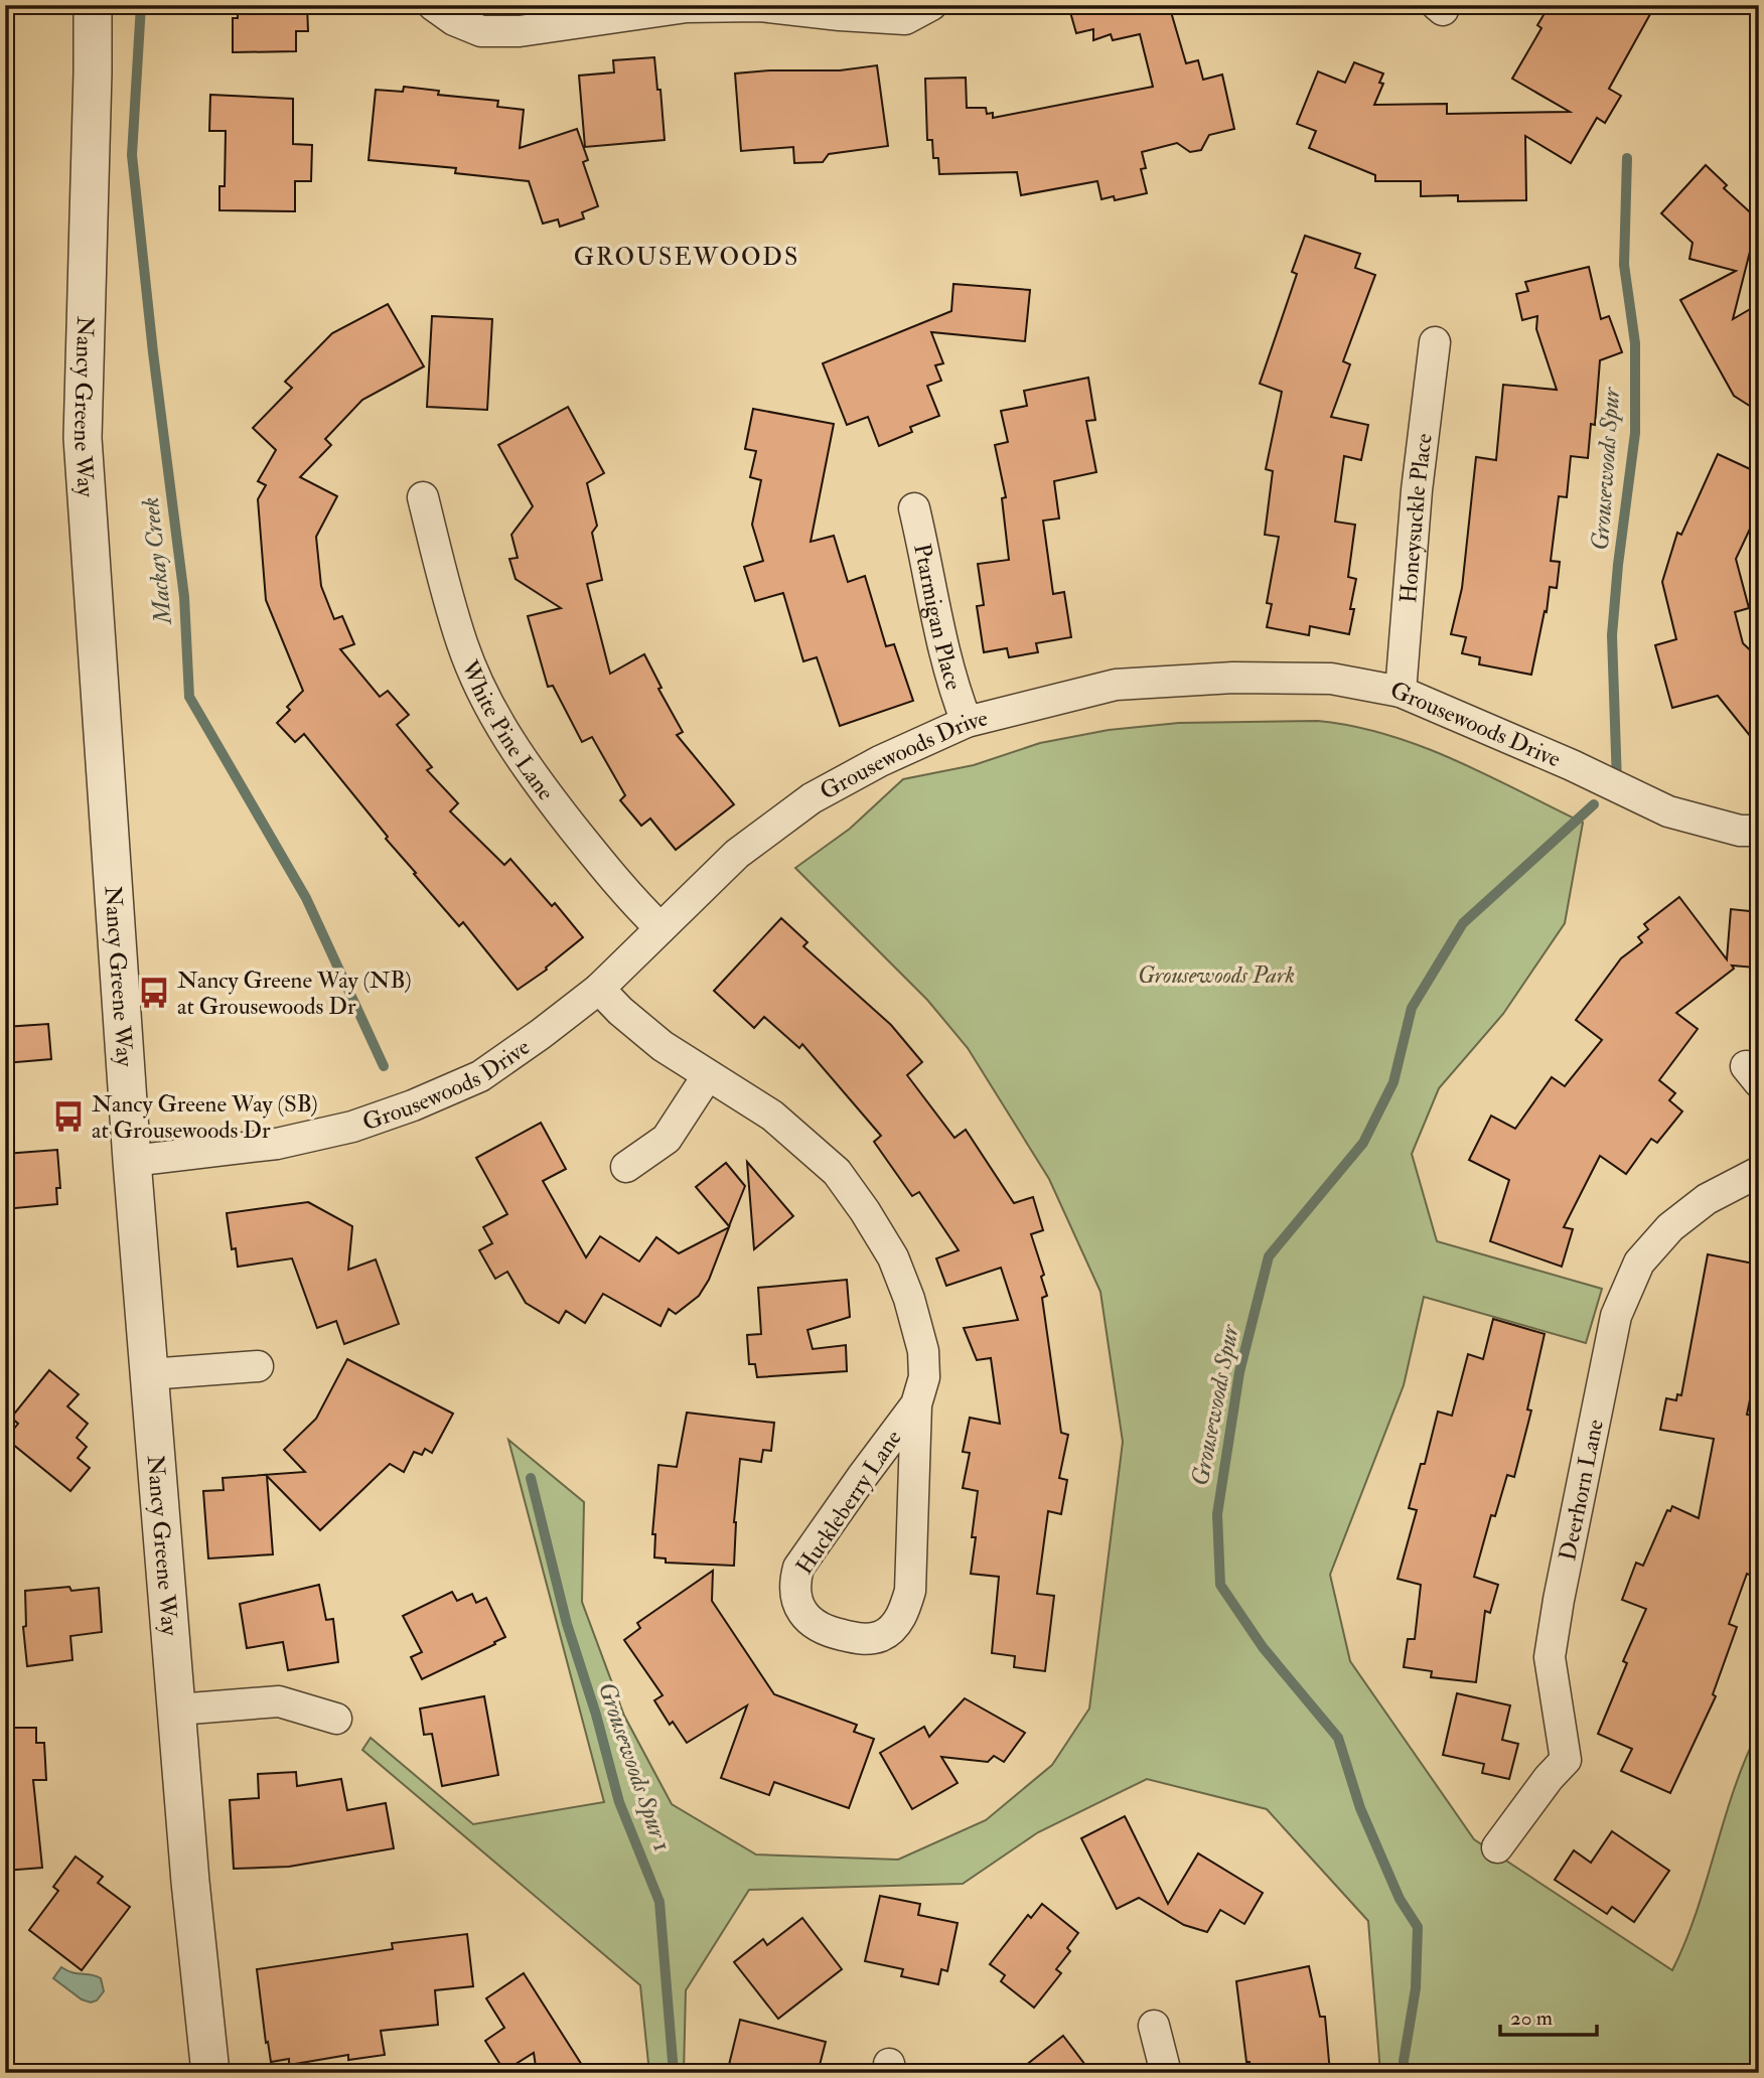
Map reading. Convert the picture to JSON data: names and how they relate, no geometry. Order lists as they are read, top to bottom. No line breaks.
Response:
{"streets":{"street":["Nancy Greene Way","Honeysuckle Place","Ptarmigan Place","Grousewoods Drive","White Pine Lane","Deerhorn Lane","Huckleberry Lane"]},"crossings":[["Nancy Greene Way","Grousewoods Drive"],["Honeysuckle Place","Grousewoods Drive"],["Ptarmigan Place","Grousewoods Drive"],["Grousewoods Drive","White Pine Lane"],["Grousewoods Drive","Huckleberry Lane"]],"districts":["GROUSEWOODS"],"water":["Grousewoods Spur","Mackay Creek","Grousewoods Spur 1"],"parks":["Grousewoods Park"],"places":{"bus stop":["Nancy Greene Way (NB) at Grousewoods Dr","Nancy Greene Way (SB) at Grousewoods Dr"]},"scale_bar":"20 m"}
